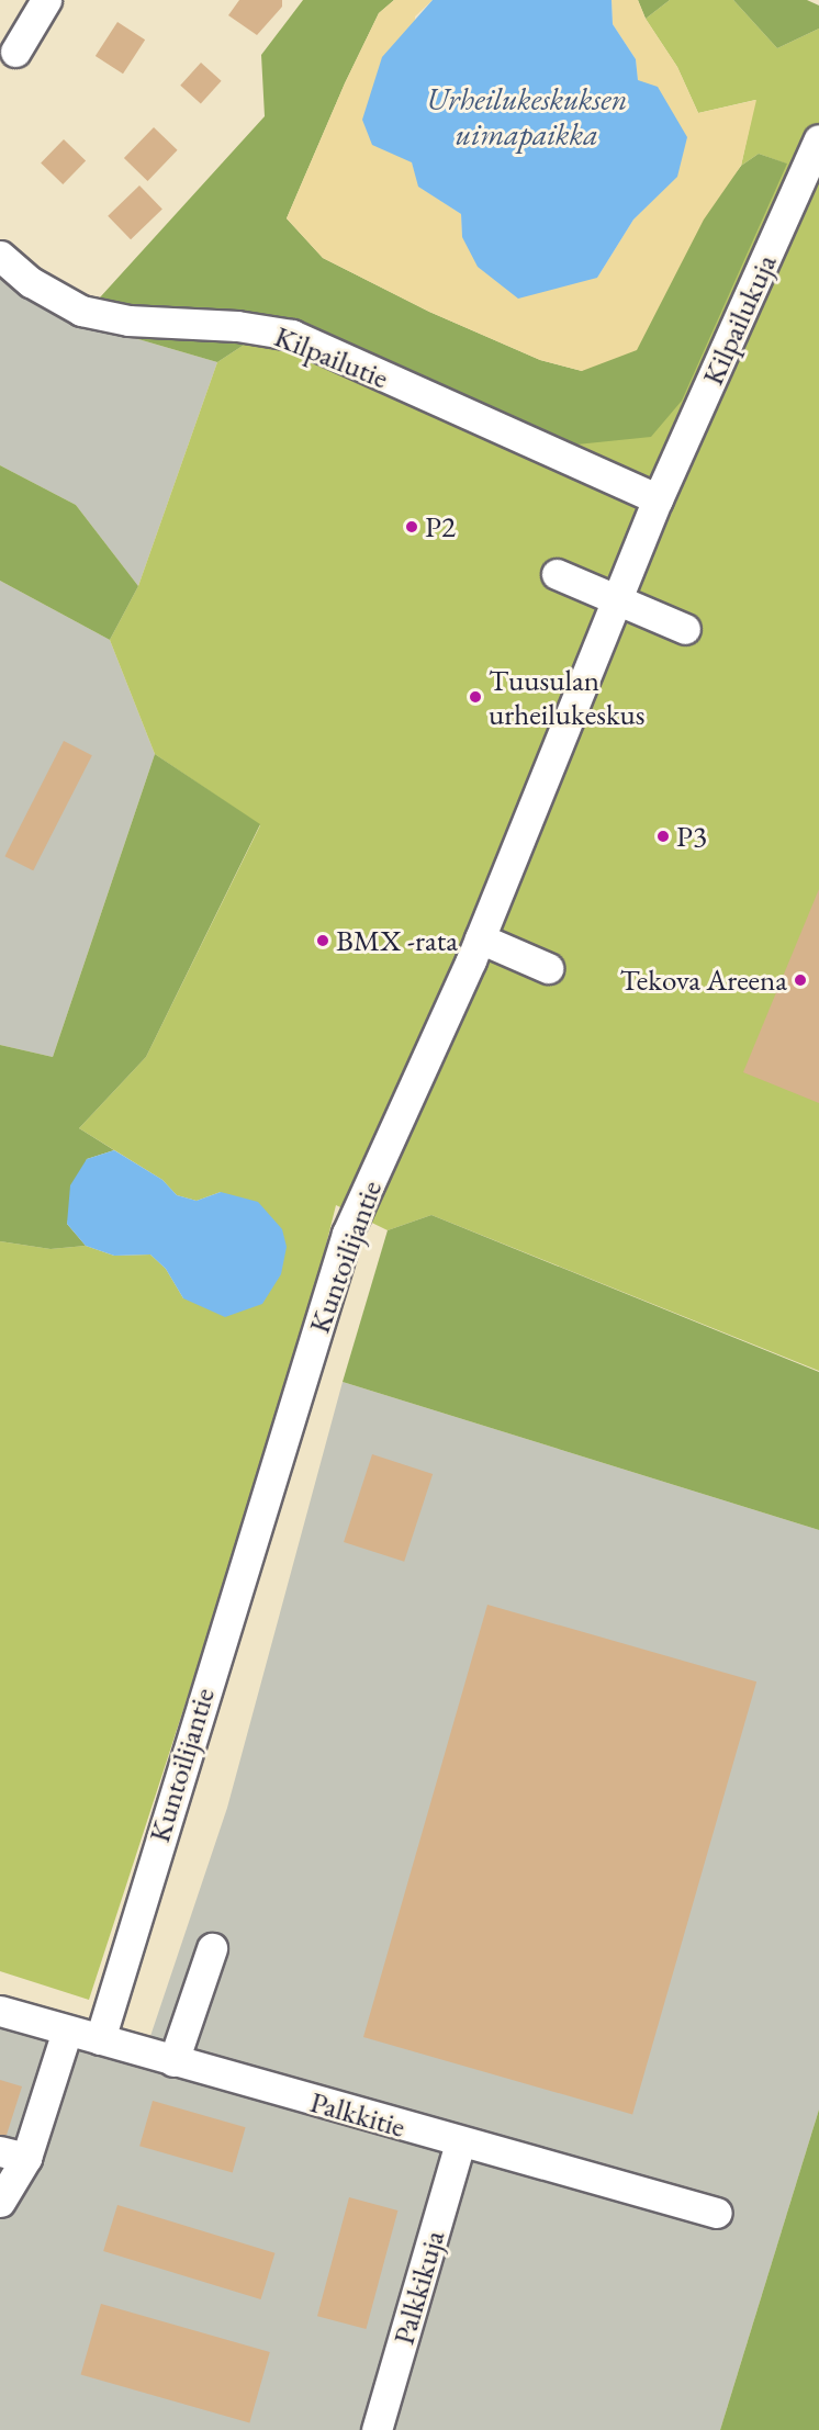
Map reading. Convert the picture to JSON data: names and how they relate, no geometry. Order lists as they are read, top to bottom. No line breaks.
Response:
{"streets":{"street":["Kilpailukuja","Kilpailutie","Kuntoilijantie","Palkkitie","Palkkikuja"]},"crossings":[["Kilpailukuja","Kilpailutie"],["Kilpailukuja","Kuntoilijantie"],["Kilpailutie","Kuntoilijantie"],["Kuntoilijantie","Palkkitie"],["Palkkitie","Palkkikuja"]],"water":["Urheilukeskuksen uimapaikka"],"places":["P2","Tuusulan urheilukeskus","P3","BMX -rata","Tekova Areena"]}
